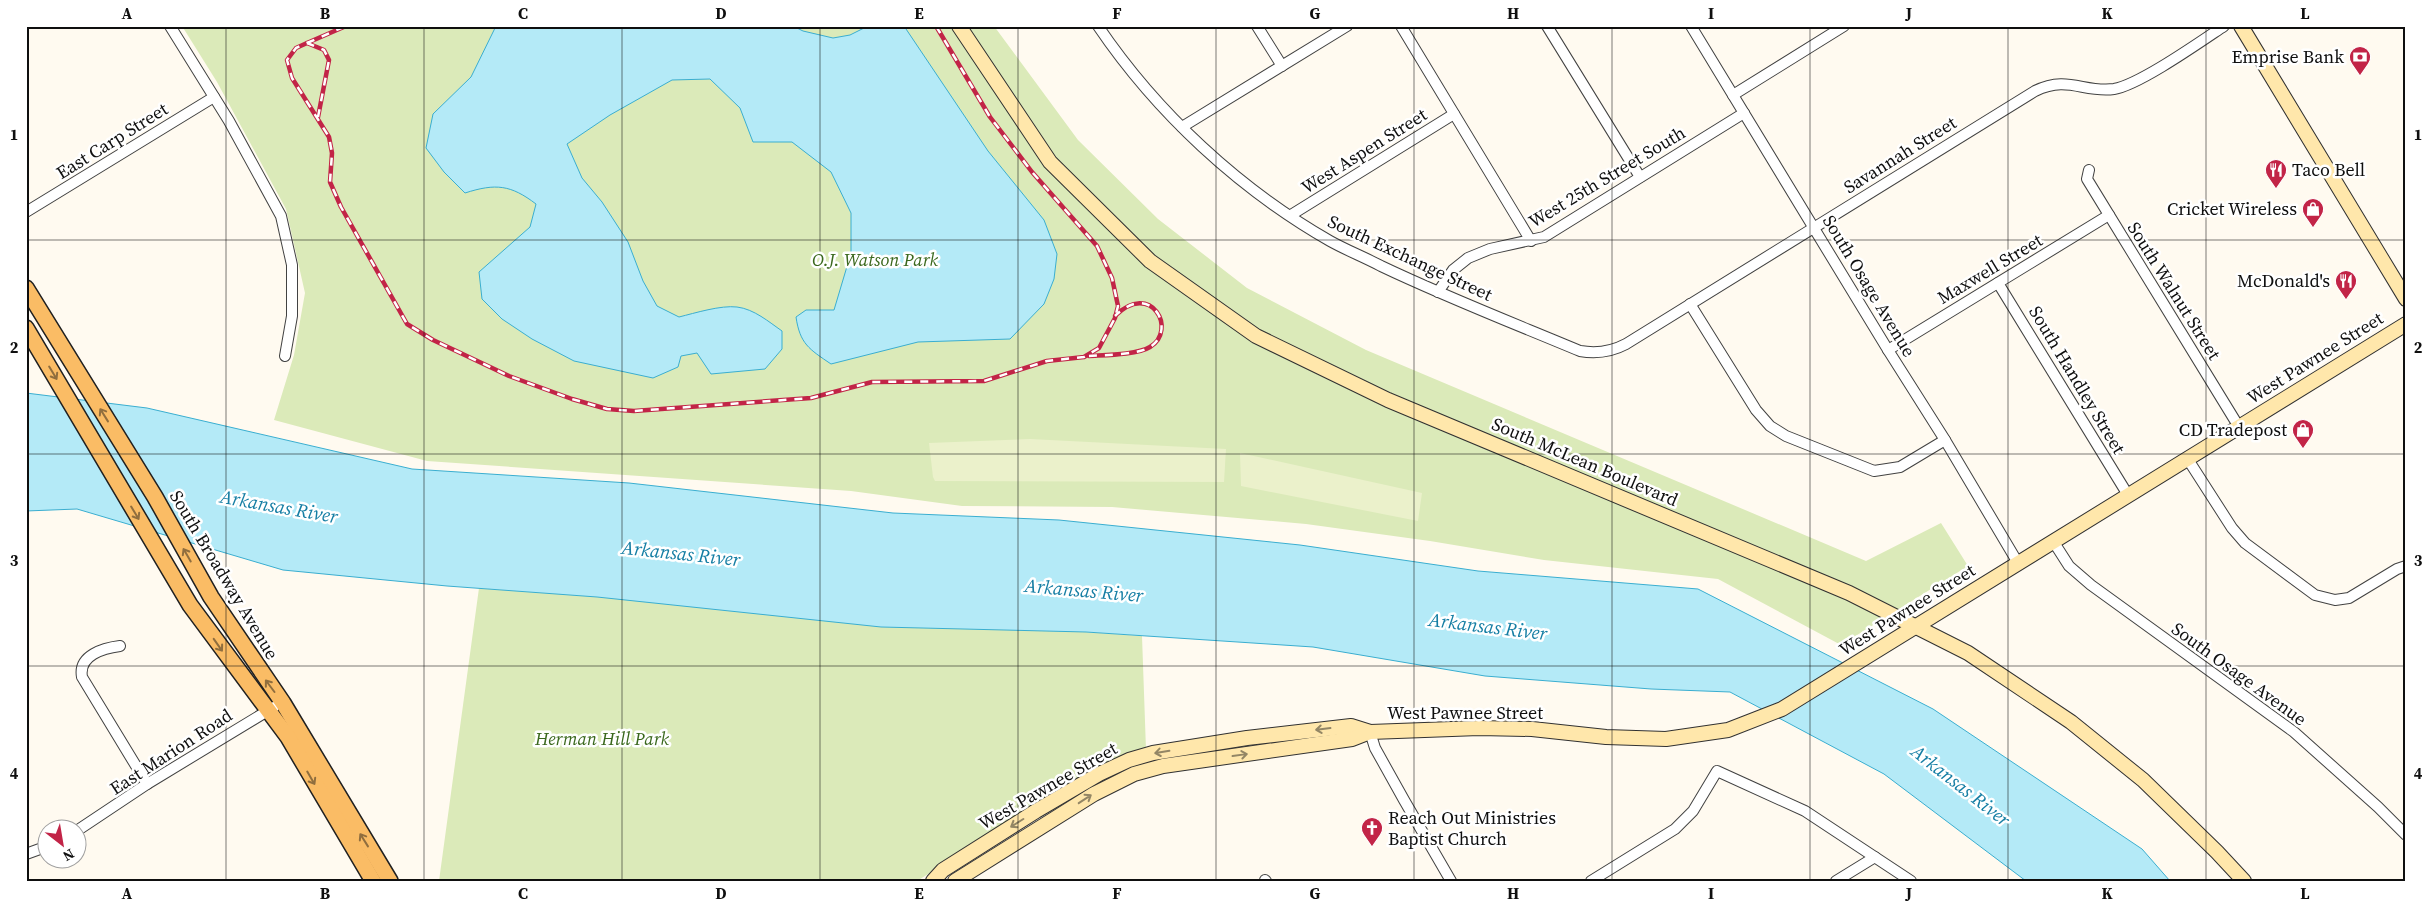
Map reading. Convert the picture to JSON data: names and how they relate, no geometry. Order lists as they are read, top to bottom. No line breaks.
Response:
{"streets":{"main road":["West Pawnee Street","South McLean Boulevard","South Broadway Avenue"],"street":["East Carp Street","West Aspen Street","Savannah Street","West 25th Street South","South Exchange Street","Maxwell Street","South Osage Avenue","South Walnut Street","South Handley Street","East Marion Road"]},"crossings":[["West Aspen Street","South Exchange Street"],["Savannah Street","South Exchange Street"],["Savannah Street","South Osage Avenue"],["West 25th Street South","South Exchange Street"],["West 25th Street South","South Osage Avenue"],["Maxwell Street","South Osage Avenue"],["Maxwell Street","South Walnut Street"],["Maxwell Street","South Handley Street"],["South Osage Avenue","West Pawnee Street"],["South Walnut Street","West Pawnee Street"],["West Pawnee Street","South Handley Street"],["West Pawnee Street","South McLean Boulevard"],["South Broadway Avenue","East Marion Road"]],"water":["Arkansas River"],"parks":["O.J. Watson Park","Herman Hill Park"],"places":{"bank":["Emprise Bank"],"restaurant":["Taco Bell","McDonald's"],"shop":["Cricket Wireless","CD Tradepost"],"church":["Reach Out Ministries Baptist Church"]},"north":"bottom right","grid":{"columns":["A","B","C","D","E","F","G","H","I","J","K","L"],"rows":["1","2","3","4"]}}
